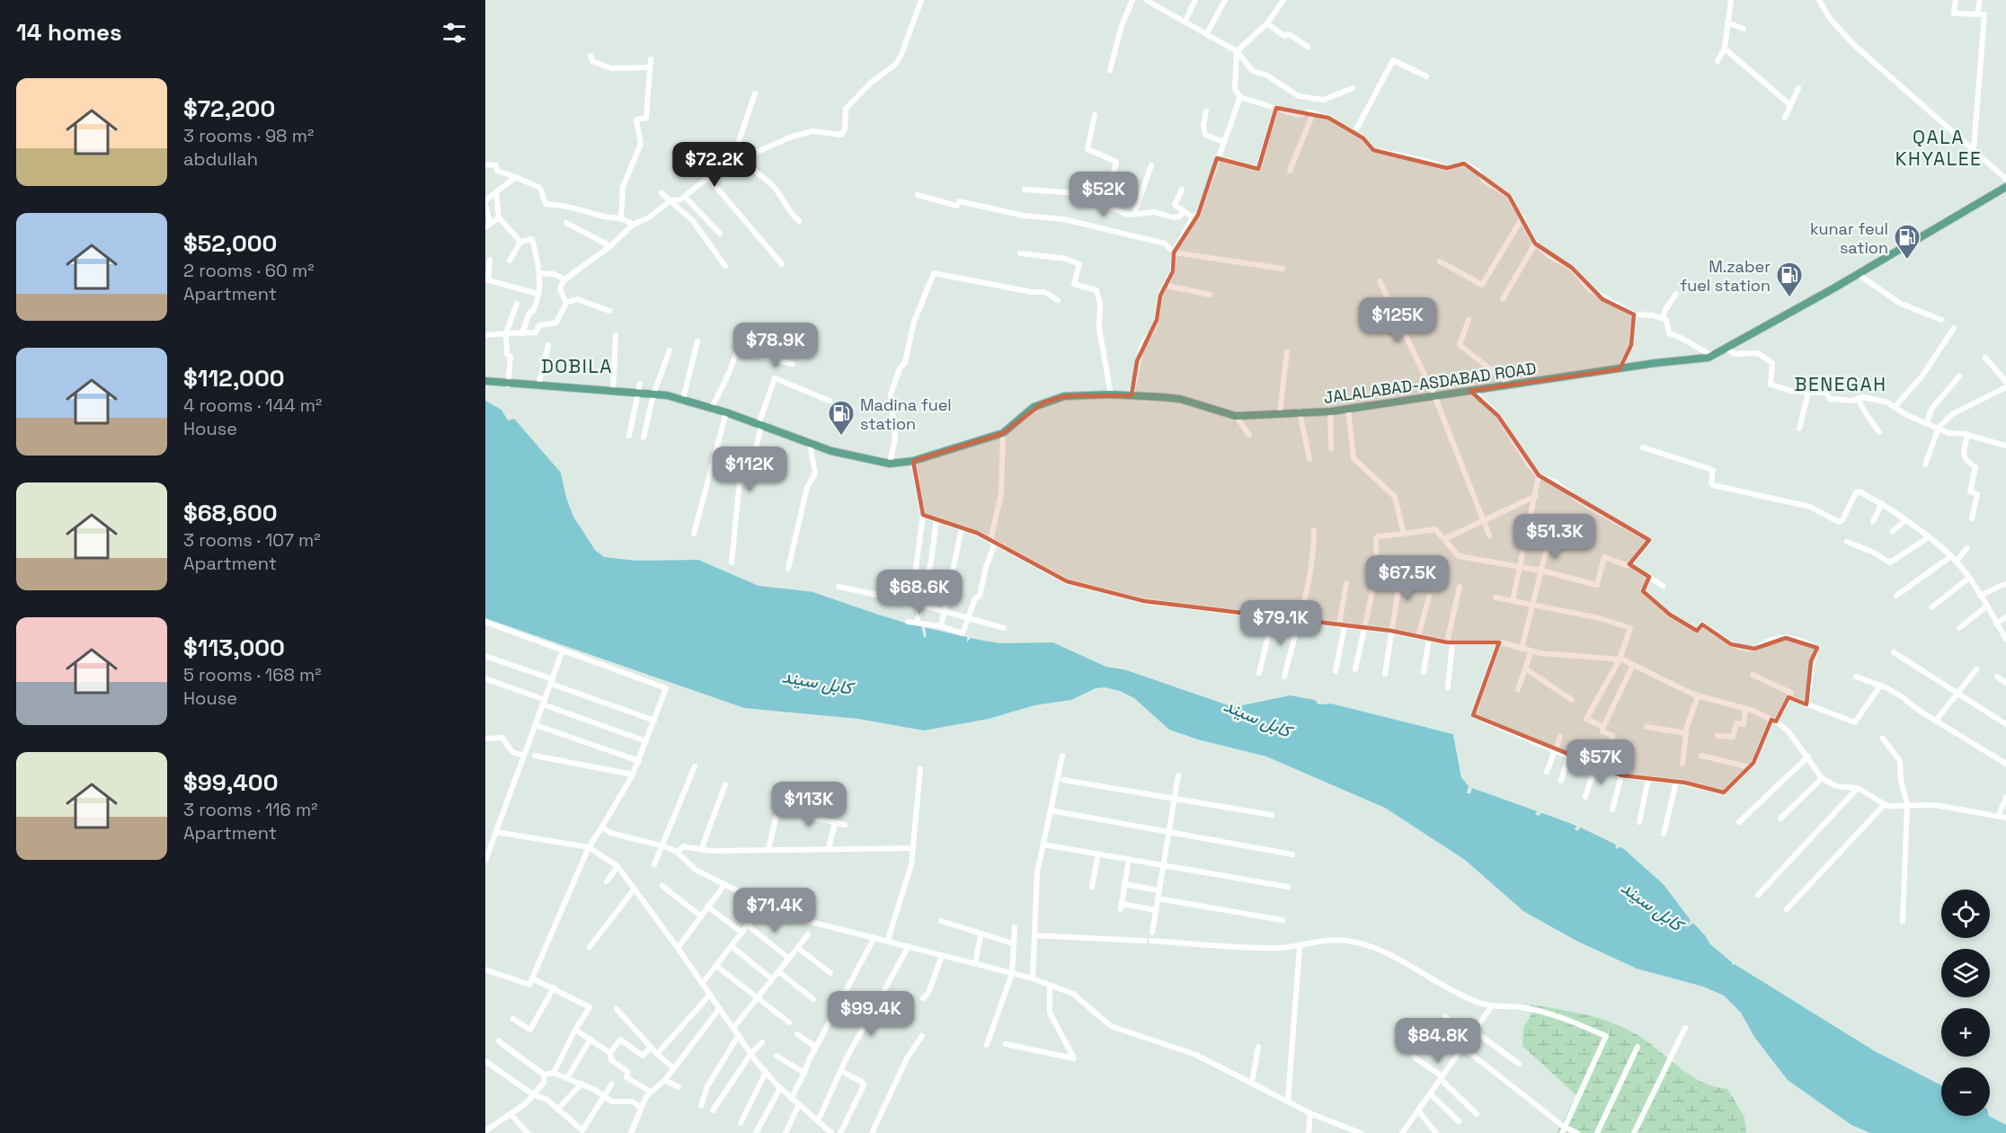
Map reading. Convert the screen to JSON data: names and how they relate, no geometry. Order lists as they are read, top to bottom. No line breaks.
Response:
{"streets":{"main road":["JALALABAD-ASDABAD ROAD"]},"districts":["QALA KHYALEE","DOBILA","BENEGAH"],"water":["کابل سيند"],"places":{"fuel station":["kunar feul sation","M.zaber fuel station","Madina fuel station"]},"page":{"heading":"14 homes","list":[{"name":"$72,200","note":"3 rooms · 98 m² · abdullah"},{"name":"$52,000","note":"2 rooms · 60 m² · Apartment"},{"name":"$112,000","note":"4 rooms · 144 m² · House"},{"name":"$68,600","note":"3 rooms · 107 m² · Apartment"},{"name":"$113,000","note":"5 rooms · 168 m² · House"},{"name":"$99,400","note":"3 rooms · 116 m² · Apartment"}],"price":["$72.2K","$52K","$125K","$78.9K","$112K","$51.3K","$67.5K","$68.6K","$79.1K","$57K","$113K","$71.4K","$99.4K","$84.8K"],"map_buttons":["+","−"]}}
